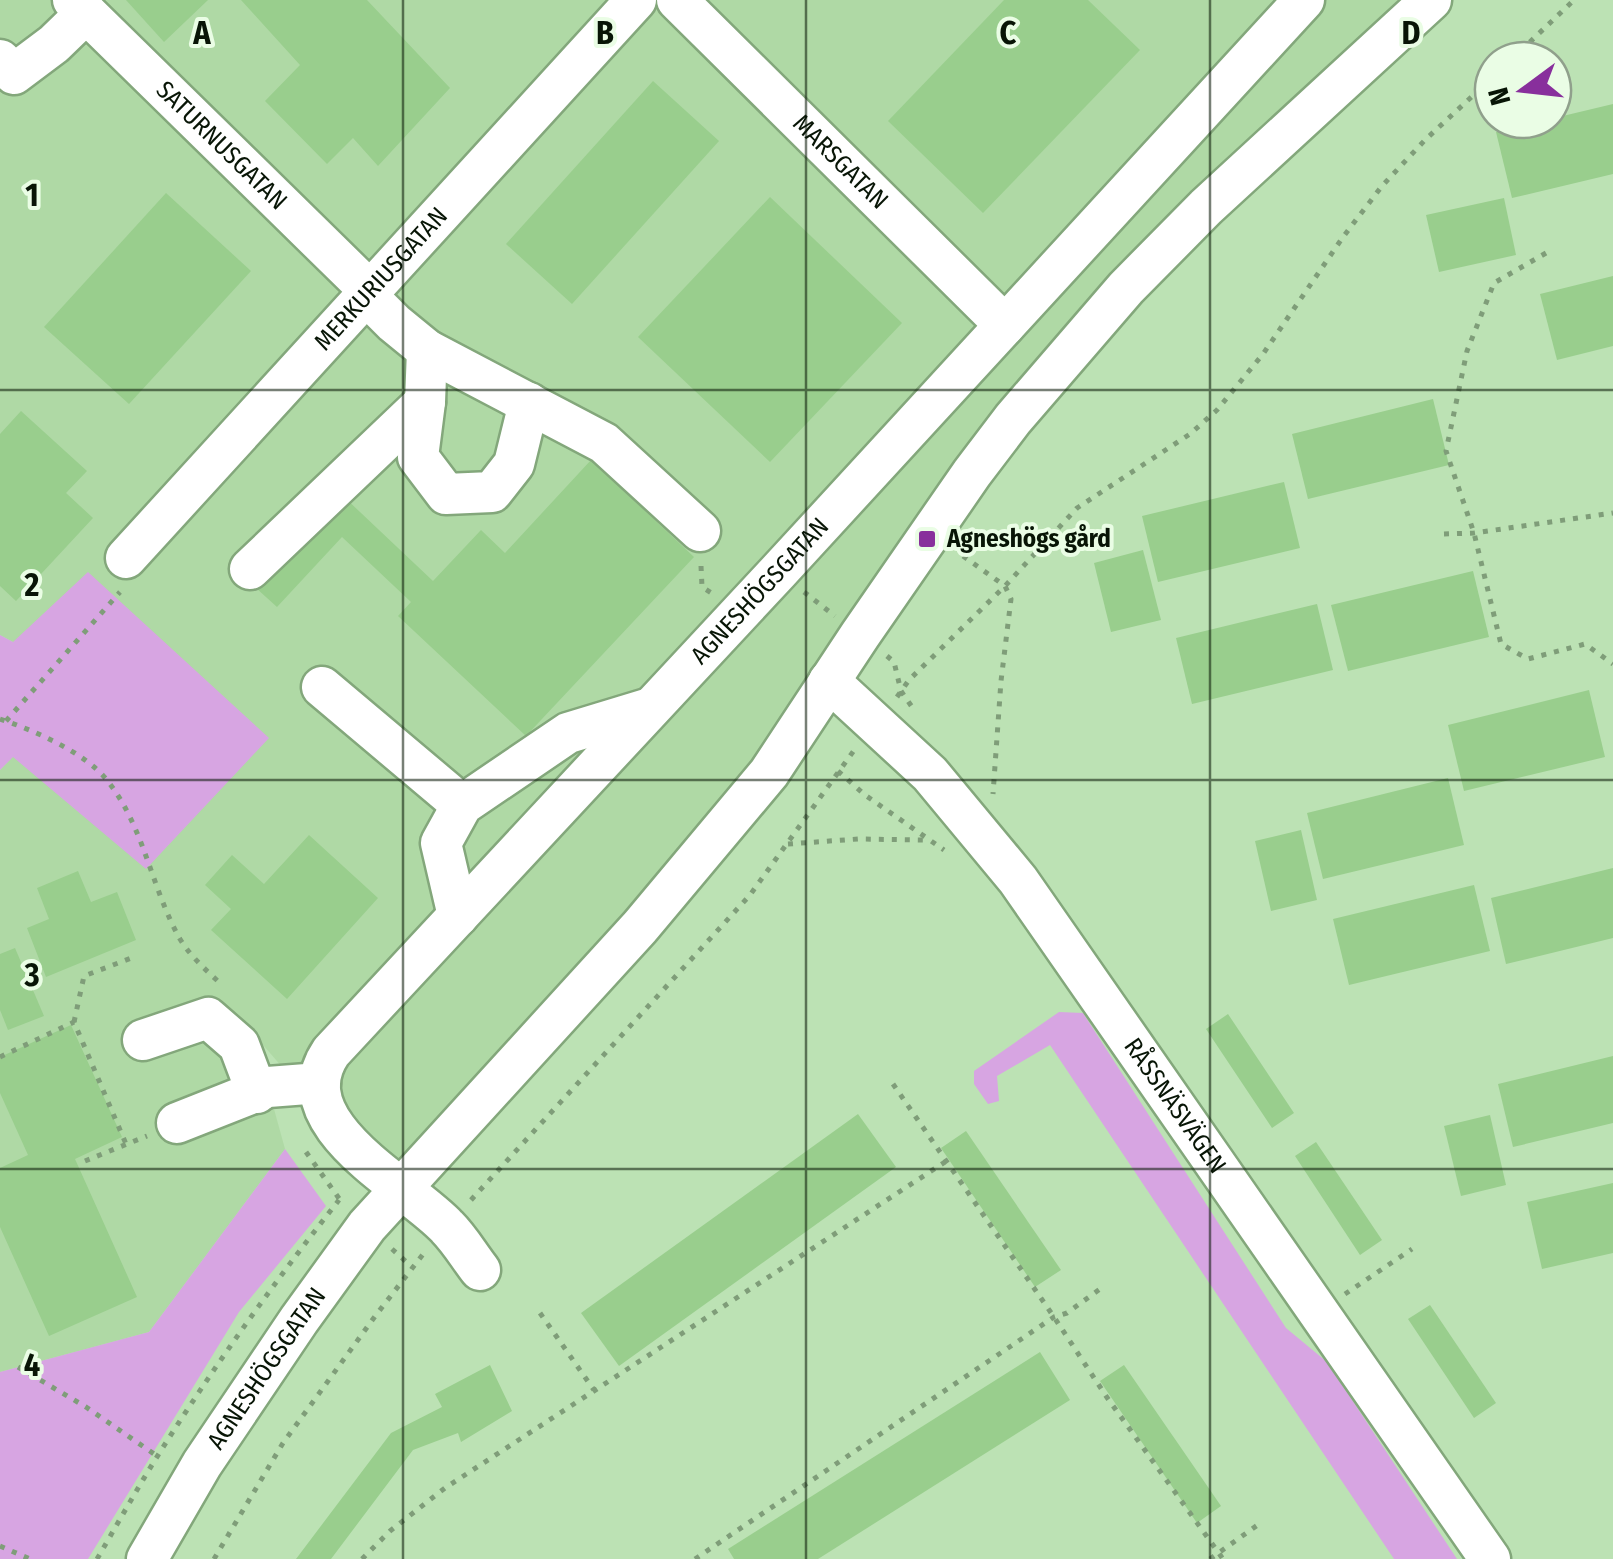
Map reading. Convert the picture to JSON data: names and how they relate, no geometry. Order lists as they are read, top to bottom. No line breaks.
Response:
{"streets":{"street":["SATURNUSGATAN","MARSGATAN","MERKURIUSGATAN","AGNESHÖGSGATAN","RÅSSNÄSVÄGEN"]},"crossings":[["SATURNUSGATAN","MERKURIUSGATAN"],["MARSGATAN","AGNESHÖGSGATAN"],["AGNESHÖGSGATAN","RÅSSNÄSVÄGEN"]],"places":{"transit":["Agneshögs gård"]},"north":"left","grid":{"columns":["A","B","C","D"],"rows":["1","2","3","4"]}}
